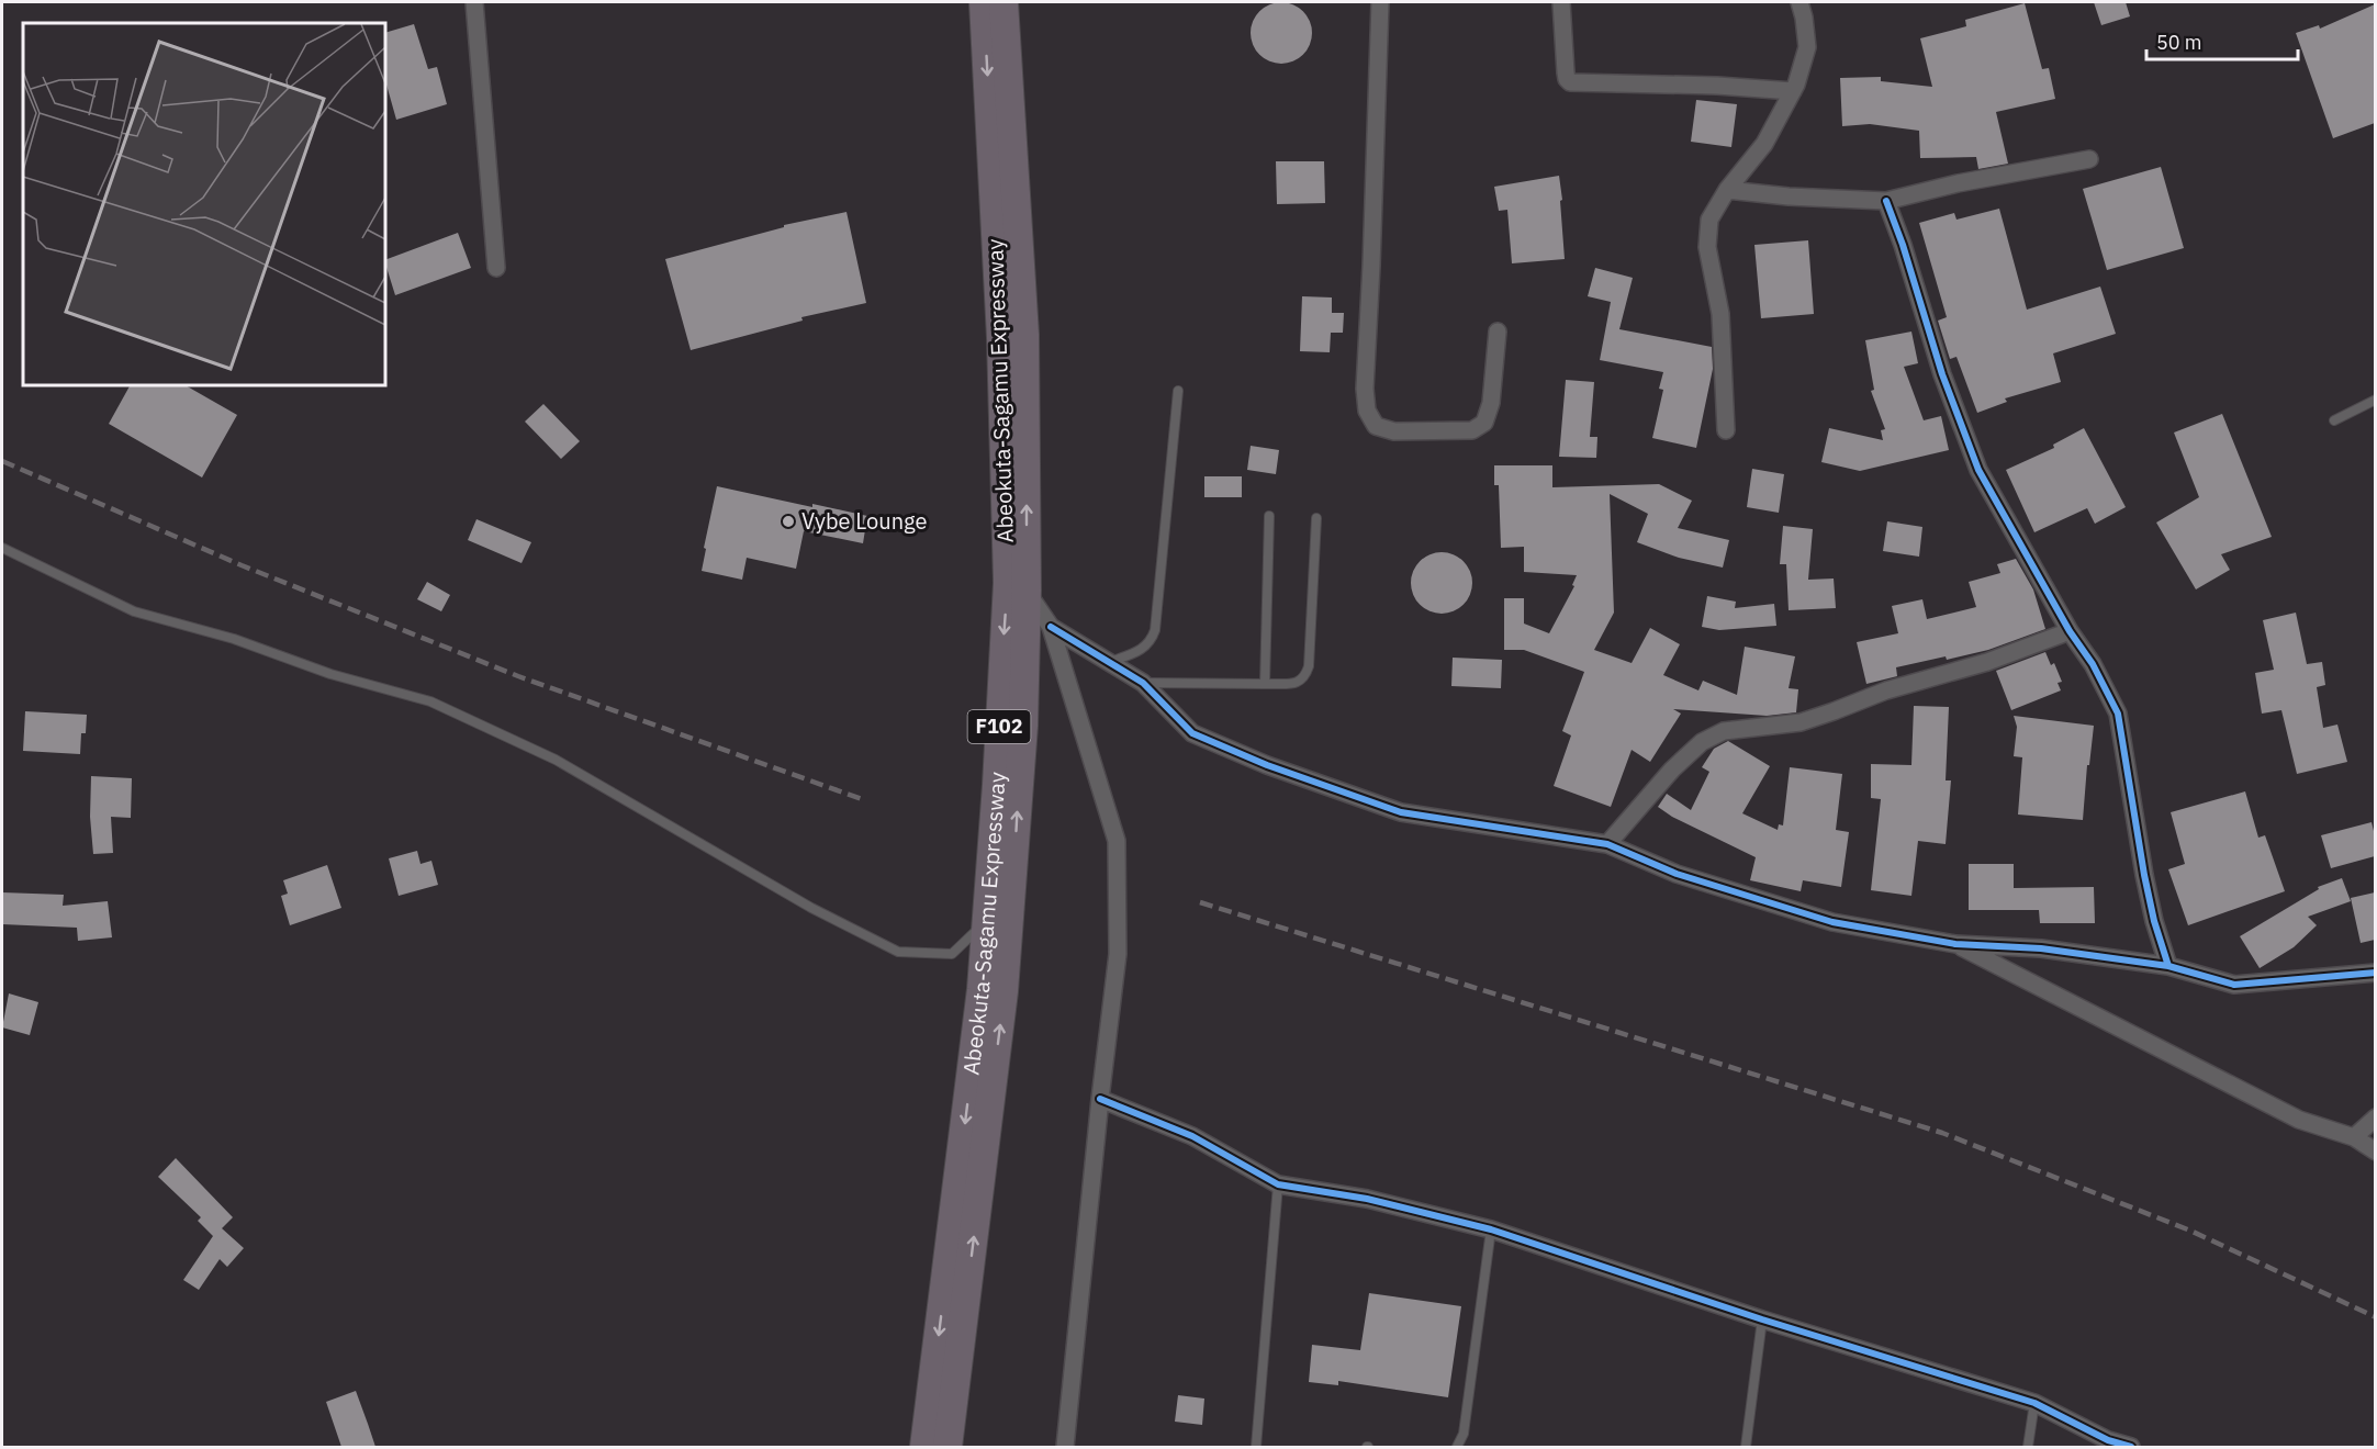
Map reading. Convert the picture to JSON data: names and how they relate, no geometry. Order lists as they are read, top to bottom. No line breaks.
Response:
{"streets":{"highway":["Abeokuta-Sagamu Expressway","F102"]},"places":["Vybe Lounge"],"scale_bar":"50 m"}
